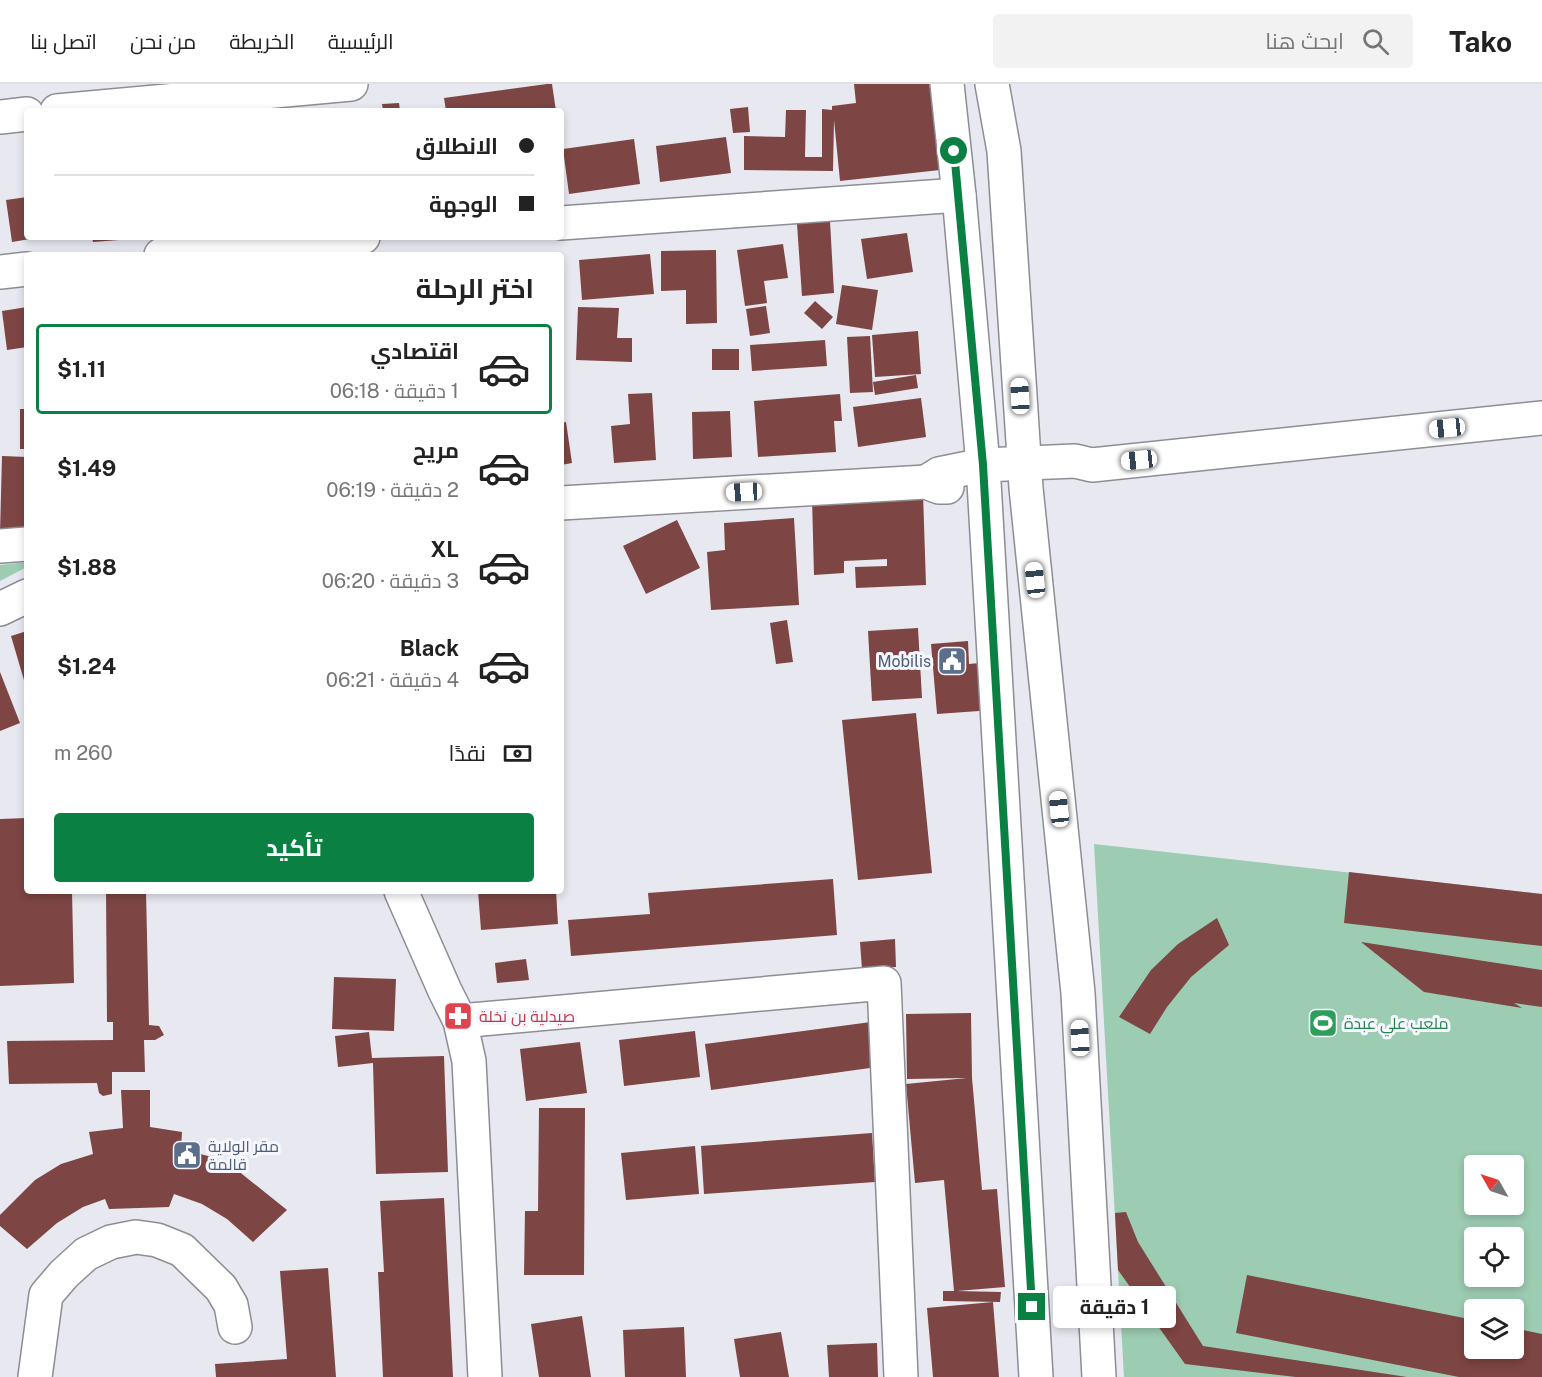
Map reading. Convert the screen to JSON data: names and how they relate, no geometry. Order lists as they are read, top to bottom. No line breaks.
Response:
{"places":{"public building":["Mobilis","مقر الولاية قالمة"],"pharmacy":["صيدلية بن نخلة"],"sports":["ملعب علي عبدة"]},"north":"top left","page":{"header":"Tako","search":"ابحث هنا","nav":["الرئيسية","الخريطة","من نحن","اتصل بنا"],"banner":["الانطلاق","الوجهة"],"heading":"اختر الرحلة","list":[{"name":"اقتصادي","note":"1 دقيقة · 06:18","value":"$1.11"},{"name":"مريح","note":"2 دقيقة · 06:19","value":"$1.49"},{"name":"XL","note":"3 دقيقة · 06:20","value":"$1.88"},{"name":"Black","note":"4 دقيقة · 06:21","value":"$1.24"}],"pay":["نقدًا","260 m"],"buttons":"تأكيد","bubble":"1 دقيقة"}}
